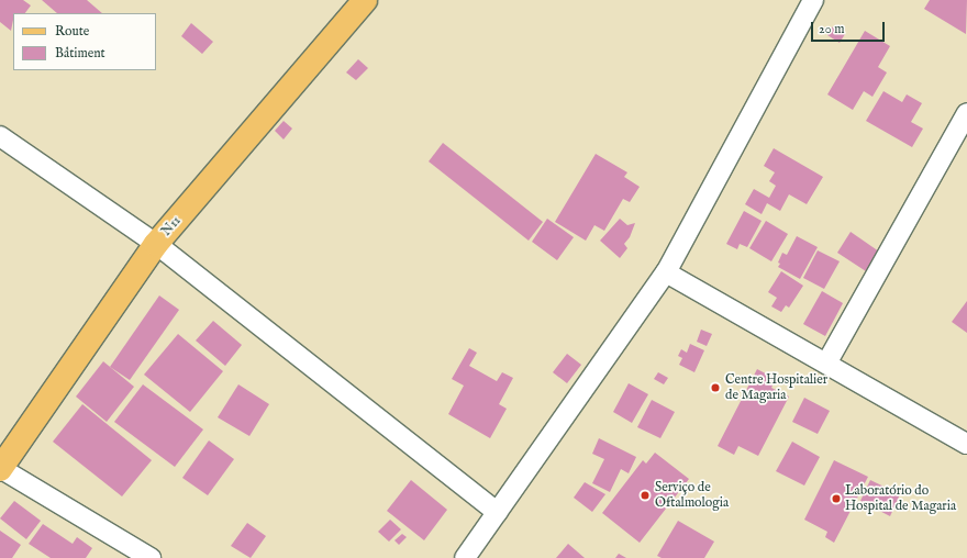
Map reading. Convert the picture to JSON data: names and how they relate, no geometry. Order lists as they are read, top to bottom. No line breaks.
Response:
{"streets":{"main road":["N11"]},"places":["Centre Hospitalier de Magaria","Serviço de Oftalmologia","Laboratório do Hospital de Magaria"],"legend":["Route","Bâtiment"],"scale_bar":"20 m"}
